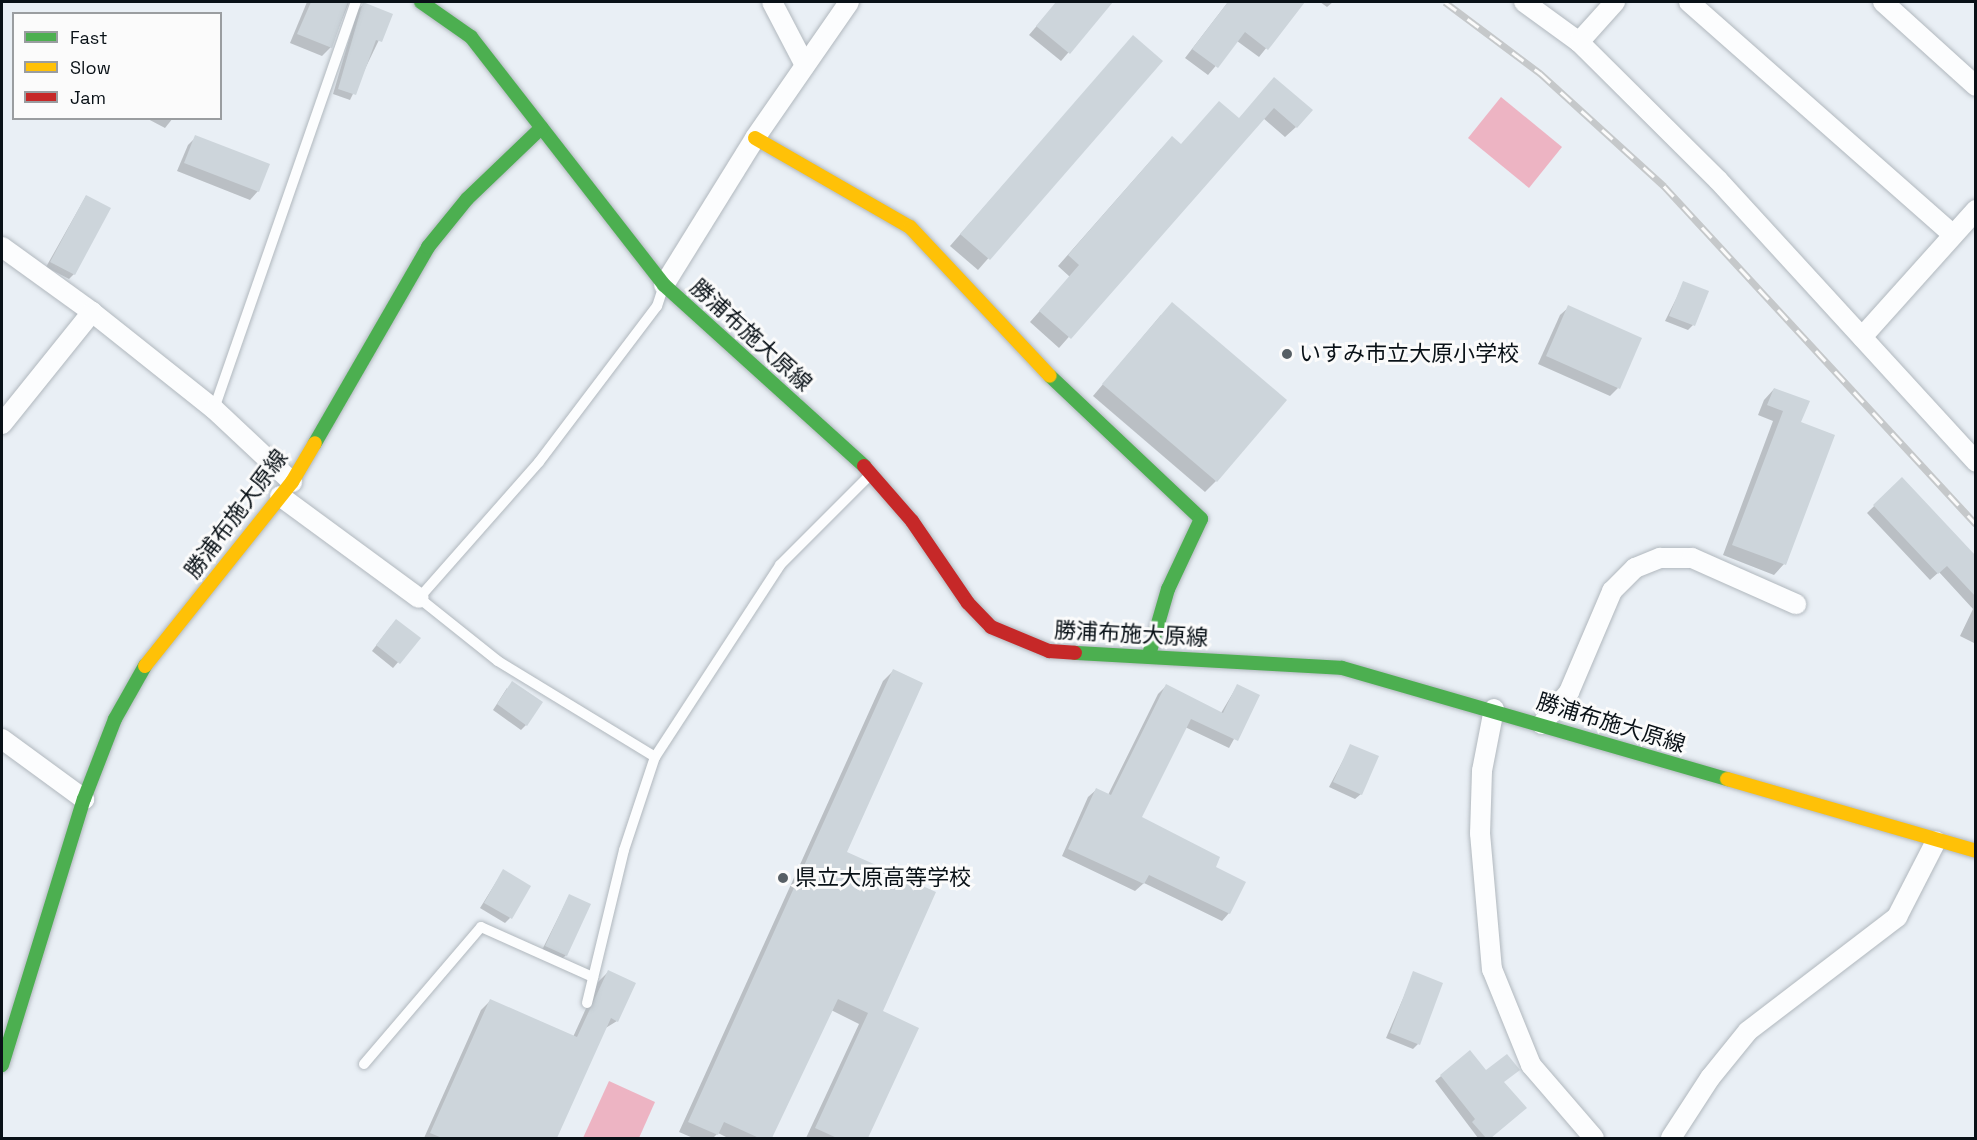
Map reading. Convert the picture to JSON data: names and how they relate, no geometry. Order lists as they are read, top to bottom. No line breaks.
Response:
{"streets":{"main road":["勝浦布施大原線"]},"places":["いすみ市立大原小学校","県立大原高等学校"],"legend":["Fast","Slow","Jam"]}
